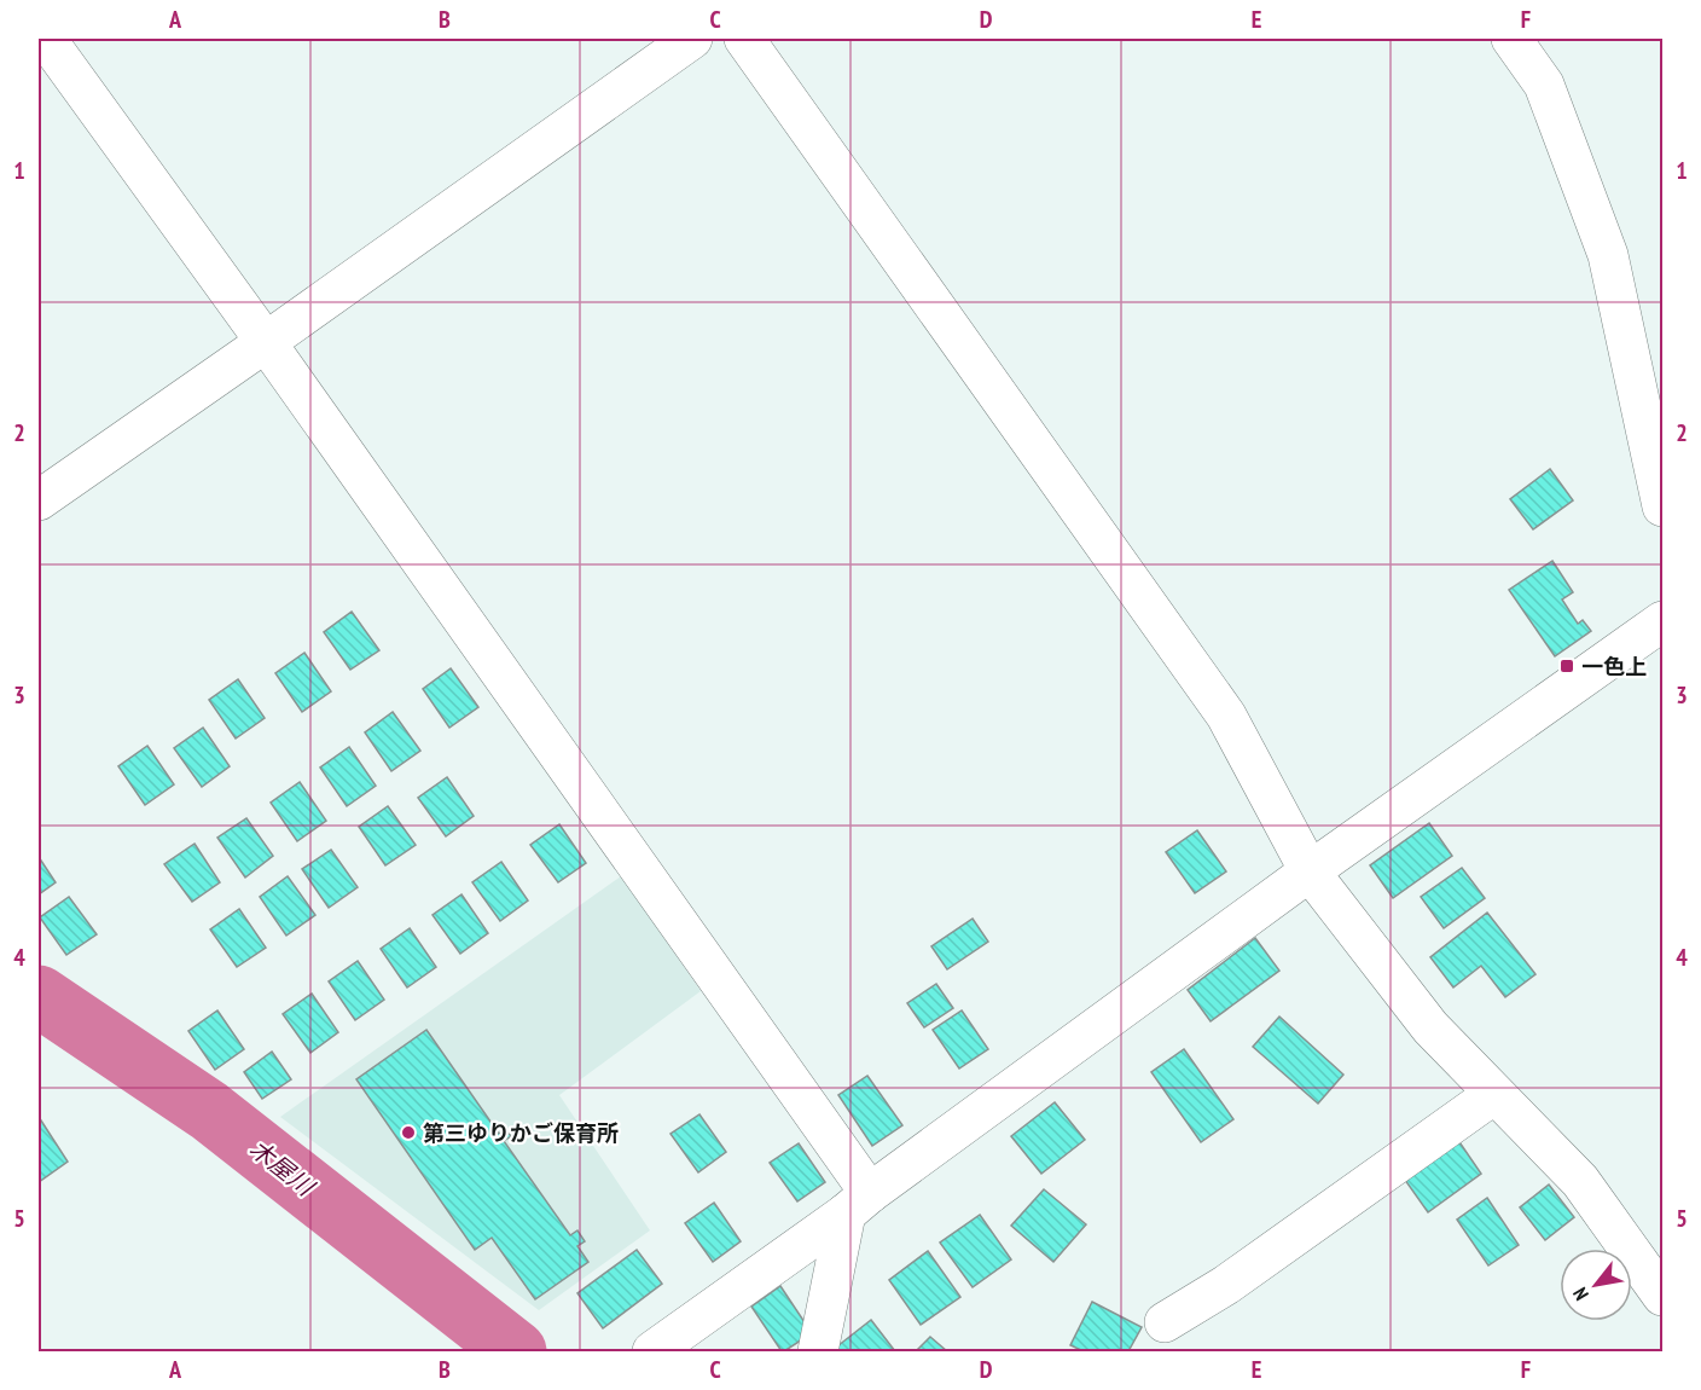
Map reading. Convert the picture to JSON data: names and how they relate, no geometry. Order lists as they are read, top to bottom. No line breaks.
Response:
{"water":["木屋川"],"places":{"transit":["一色上"],"other":["第三ゆりかご保育所"]},"north":"bottom left","grid":{"columns":["A","B","C","D","E","F"],"rows":["1","2","3","4","5"]}}
